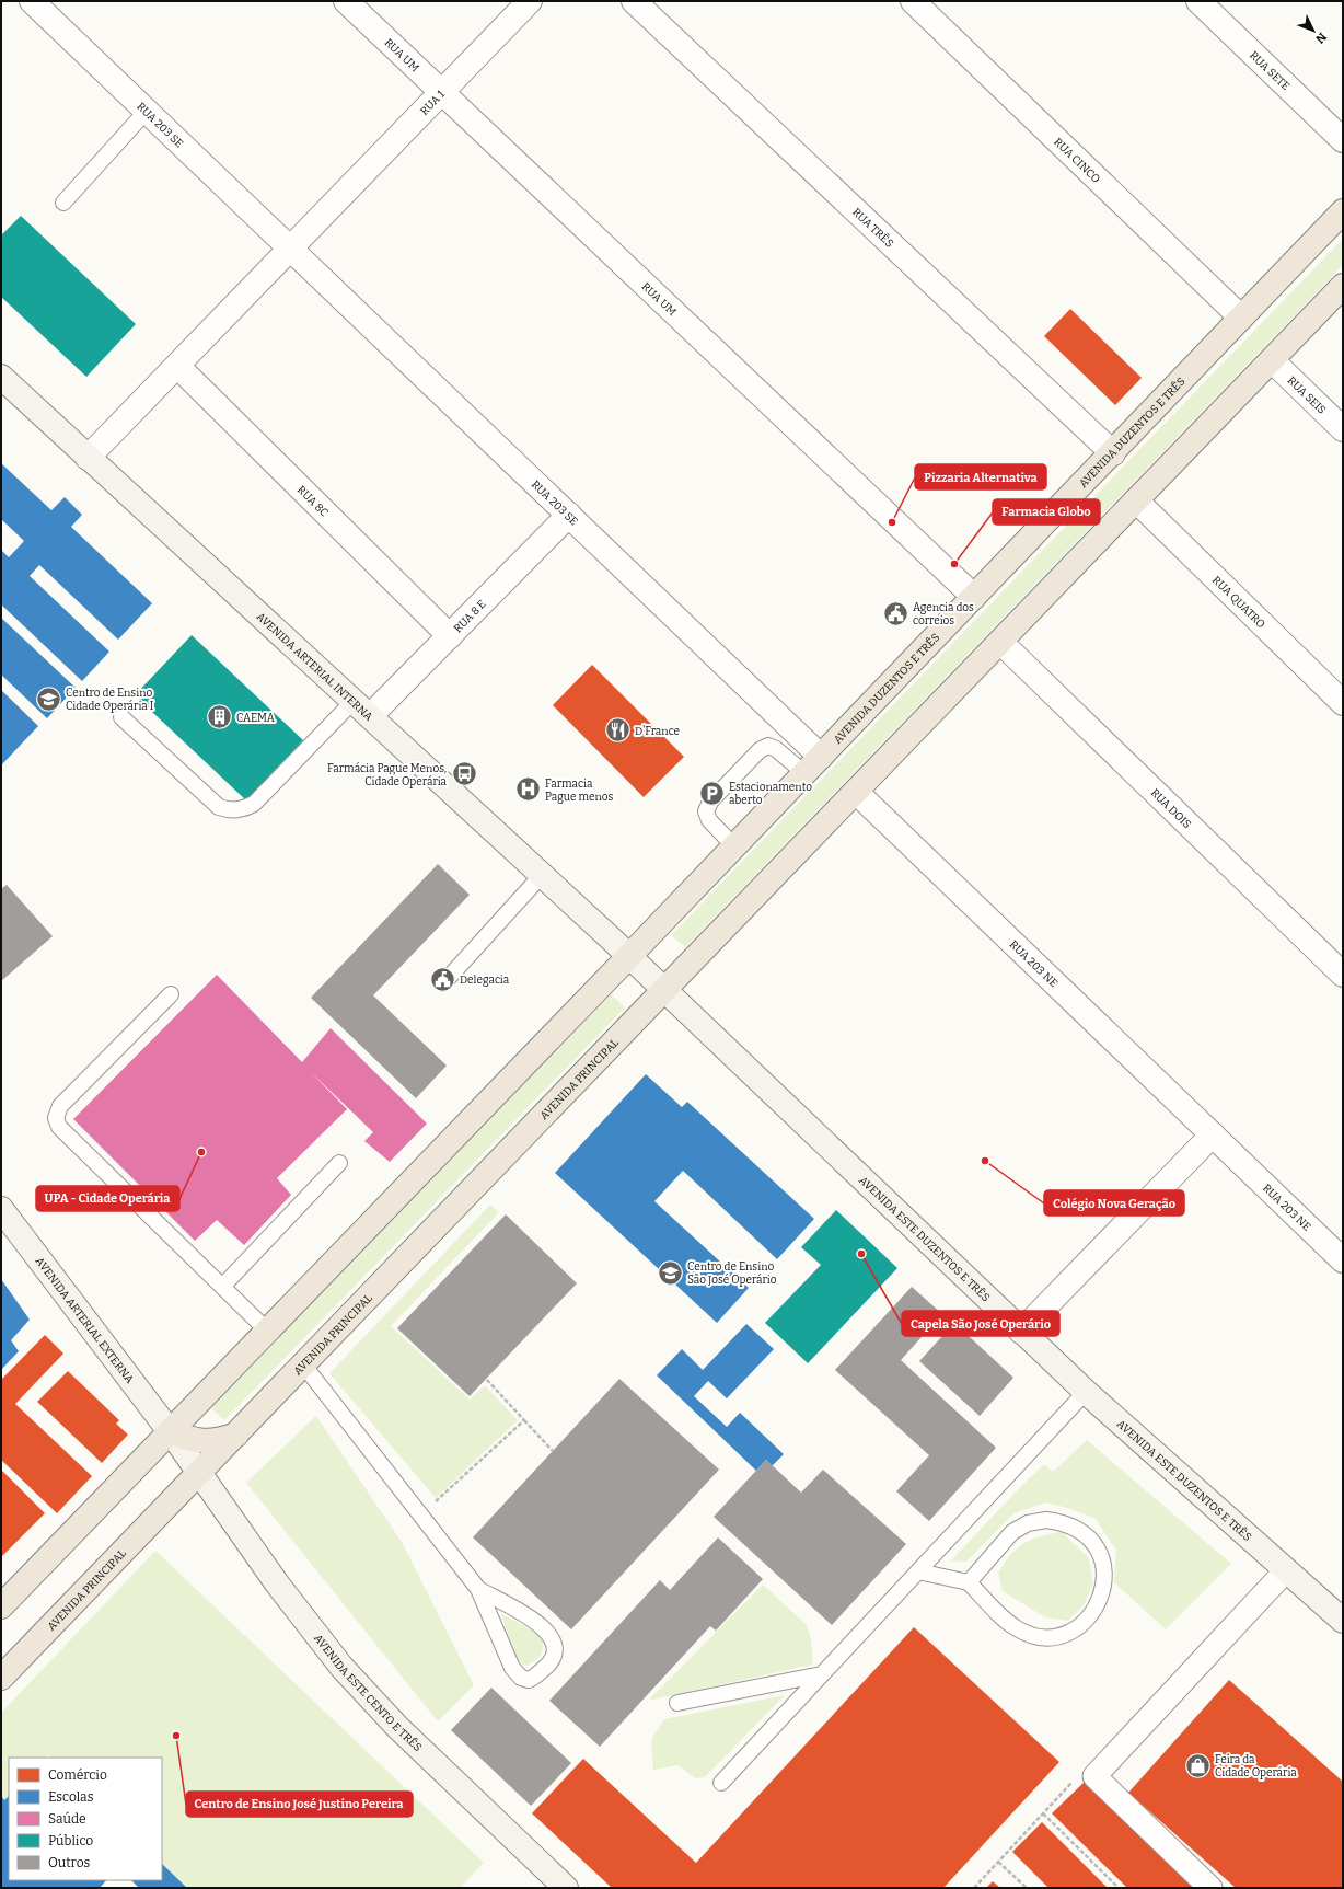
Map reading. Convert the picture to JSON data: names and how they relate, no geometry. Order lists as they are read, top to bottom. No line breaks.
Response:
{"streets":{"main road":["AVENIDA DUZENTOS E TRÊS","AVENIDA ARTERIAL INTERNA","AVENIDA PRINCIPAL","AVENIDA ESTE DUZENTOS E TRÊS","AVENIDA ARTERIAL EXTERNA","AVENIDA ESTE CENTO E TRÊS"],"street":["RUA UM","RUA SETE","RUA 1","RUA 203 SE","RUA CINCO","RUA TRÊS","RUA SEIS","RUA 8C","RUA QUATRO","RUA 8 E","RUA DOIS","RUA 203 NE"]},"crossings":[["RUA UM","RUA 1"],["RUA UM","AVENIDA DUZENTOS E TRÊS"],["RUA 1","RUA 203 SE"],["RUA 203 SE","AVENIDA DUZENTOS E TRÊS"],["RUA 203 SE","RUA 8 E"],["RUA CINCO","AVENIDA DUZENTOS E TRÊS"],["RUA TRÊS","AVENIDA DUZENTOS E TRÊS"],["AVENIDA DUZENTOS E TRÊS","AVENIDA ARTERIAL INTERNA"],["AVENIDA DUZENTOS E TRÊS","AVENIDA ESTE DUZENTOS E TRÊS"],["RUA 8C","RUA 8 E"],["RUA 8 E","AVENIDA ARTERIAL INTERNA"],["AVENIDA ARTERIAL INTERNA","AVENIDA ESTE DUZENTOS E TRÊS"],["AVENIDA PRINCIPAL","AVENIDA ESTE DUZENTOS E TRÊS"],["AVENIDA PRINCIPAL","AVENIDA ARTERIAL EXTERNA"],["AVENIDA PRINCIPAL","AVENIDA ESTE CENTO E TRÊS"],["AVENIDA ARTERIAL EXTERNA","AVENIDA ESTE CENTO E TRÊS"]],"places":{"other":["Pizzaria Alternativa","Farmacia Globo","UPA - Cidade Operária","Colégio Nova Geração","Capela São José Operário","Centro de Ensino José Justino Pereira"],"public building":["Agencia dos correios","Delegacia"],"school or university":["Centro de Ensino Cidade Operária I","Centro de Ensino São José Operário"],"building":["CAEMA"],"restaurant":["D'France"],"bus stop":["Farmácia Pague Menos, Cidade Operária"],"hospital":["Farmacia Pague menos"],"parking":["Estacionamento aberto"],"shop":["Feira da Cidade Operária"]},"legend":["Comércio","Escolas","Saúde","Público","Outros"],"north":"bottom right"}
